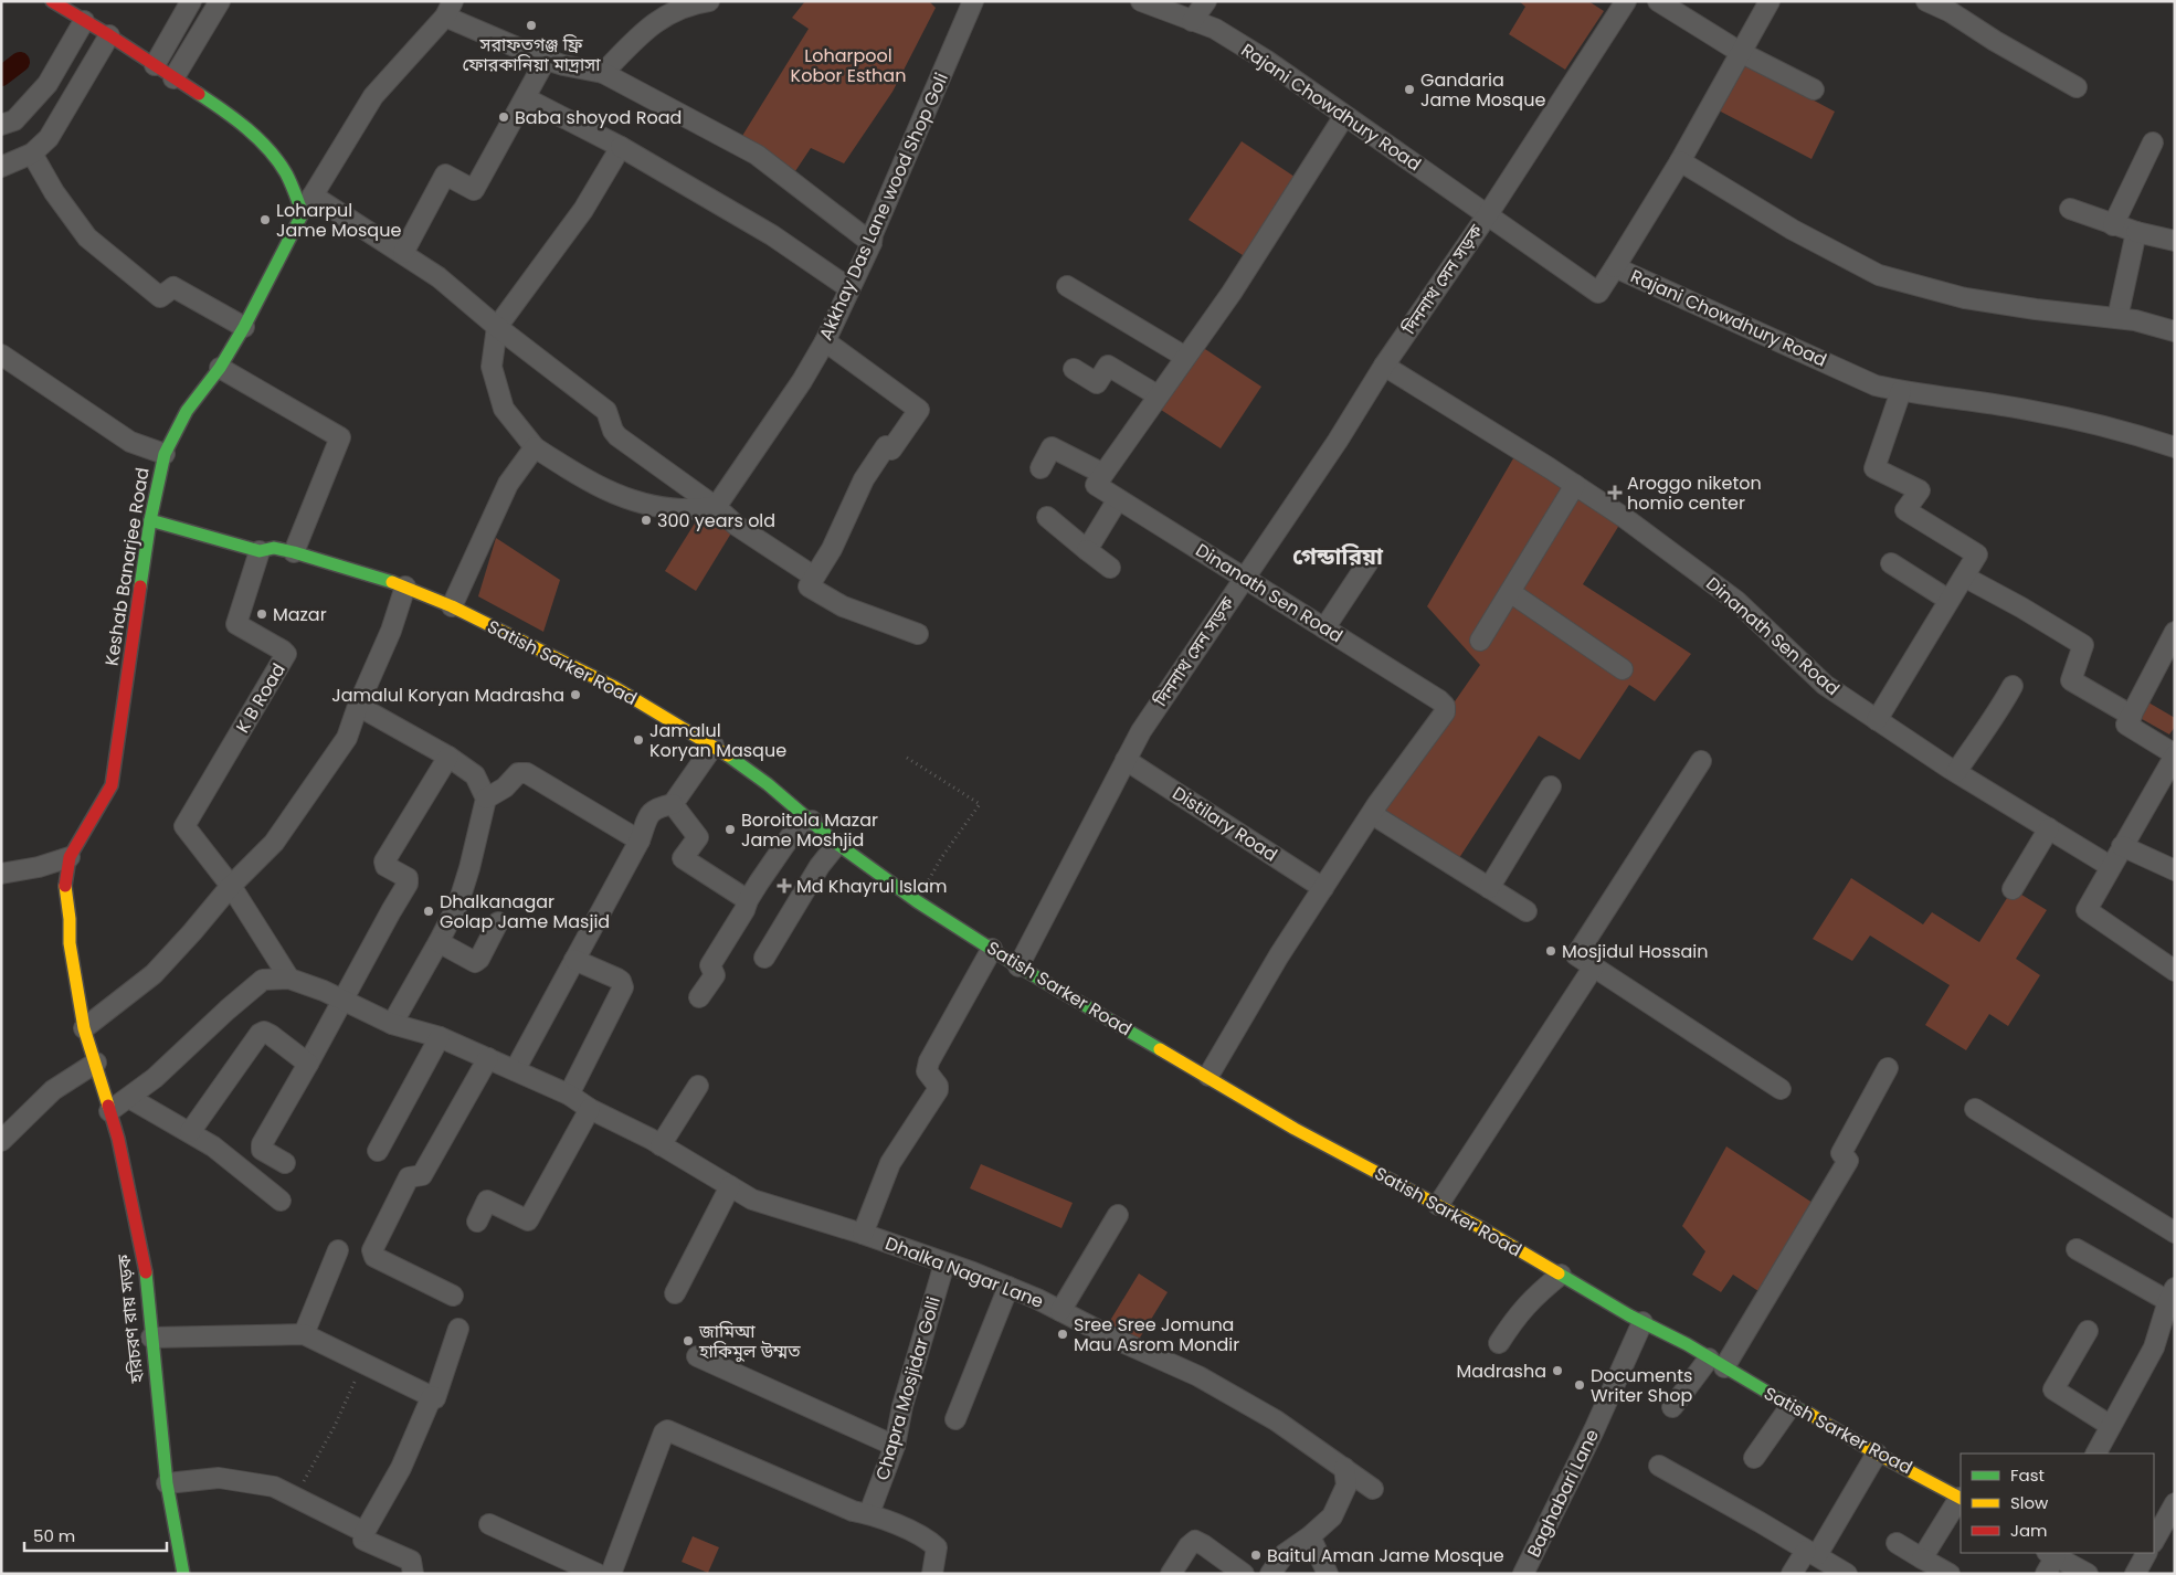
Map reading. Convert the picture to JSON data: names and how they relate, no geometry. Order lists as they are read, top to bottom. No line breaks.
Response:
{"streets":{"street":["Rajani Chowdhury Road","Akkhay Das Lane wood Shop Goli","দিননাথ সেন সড়ক","Keshab Banarjee Road","Dinanath Sen Road","Satish Sarker Road","K B Road","Distilary Road","Dhalka Nagar Lane","হরিচরণ রায় সড়ক","Chapra Mosjidar Golli","Baghabari Lane"]},"crossings":[["Rajani Chowdhury Road","দিননাথ সেন সড়ক"],["দিননাথ সেন সড়ক","Dinanath Sen Road"],["দিননাথ সেন সড়ক","Satish Sarker Road"],["দিননাথ সেন সড়ক","Distilary Road"],["Keshab Banarjee Road","Satish Sarker Road"],["Keshab Banarjee Road","হরিচরণ রায় সড়ক"],["Dinanath Sen Road","Satish Sarker Road"],["Dinanath Sen Road","Distilary Road"],["Satish Sarker Road","K B Road"],["Satish Sarker Road","Baghabari Lane"],["Dhalka Nagar Lane","Chapra Mosjidar Golli"]],"districts":["গেন্ডারিয়া"],"parks":["Loharpool Kobor Esthan"],"places":{"other":["সরাফতগঞ্জ ফ্রি ফোরকানিয়া মাদ্রাসা","Gandaria Jame Mosque","Baba shoyod Road","Loharpul Jame Mosque","300 years old","Mazar","Jamalul Koryan Madrasha","Jamalul Koryan Masque","Boroitola Mazar Jame Moshjid","Dhalkanagar Golap Jame Masjid","Mosjidul Hossain","Sree Sree Jomuna Mau Asrom Mondir","জামিআ হাকিমুল উম্মত","Madrasha","Documents Writer Shop","Baitul Aman Jame Mosque"],"health":["Aroggo niketon homio center","Md Khayrul Islam"]},"legend":["Fast","Slow","Jam"],"scale_bar":"50 m"}
